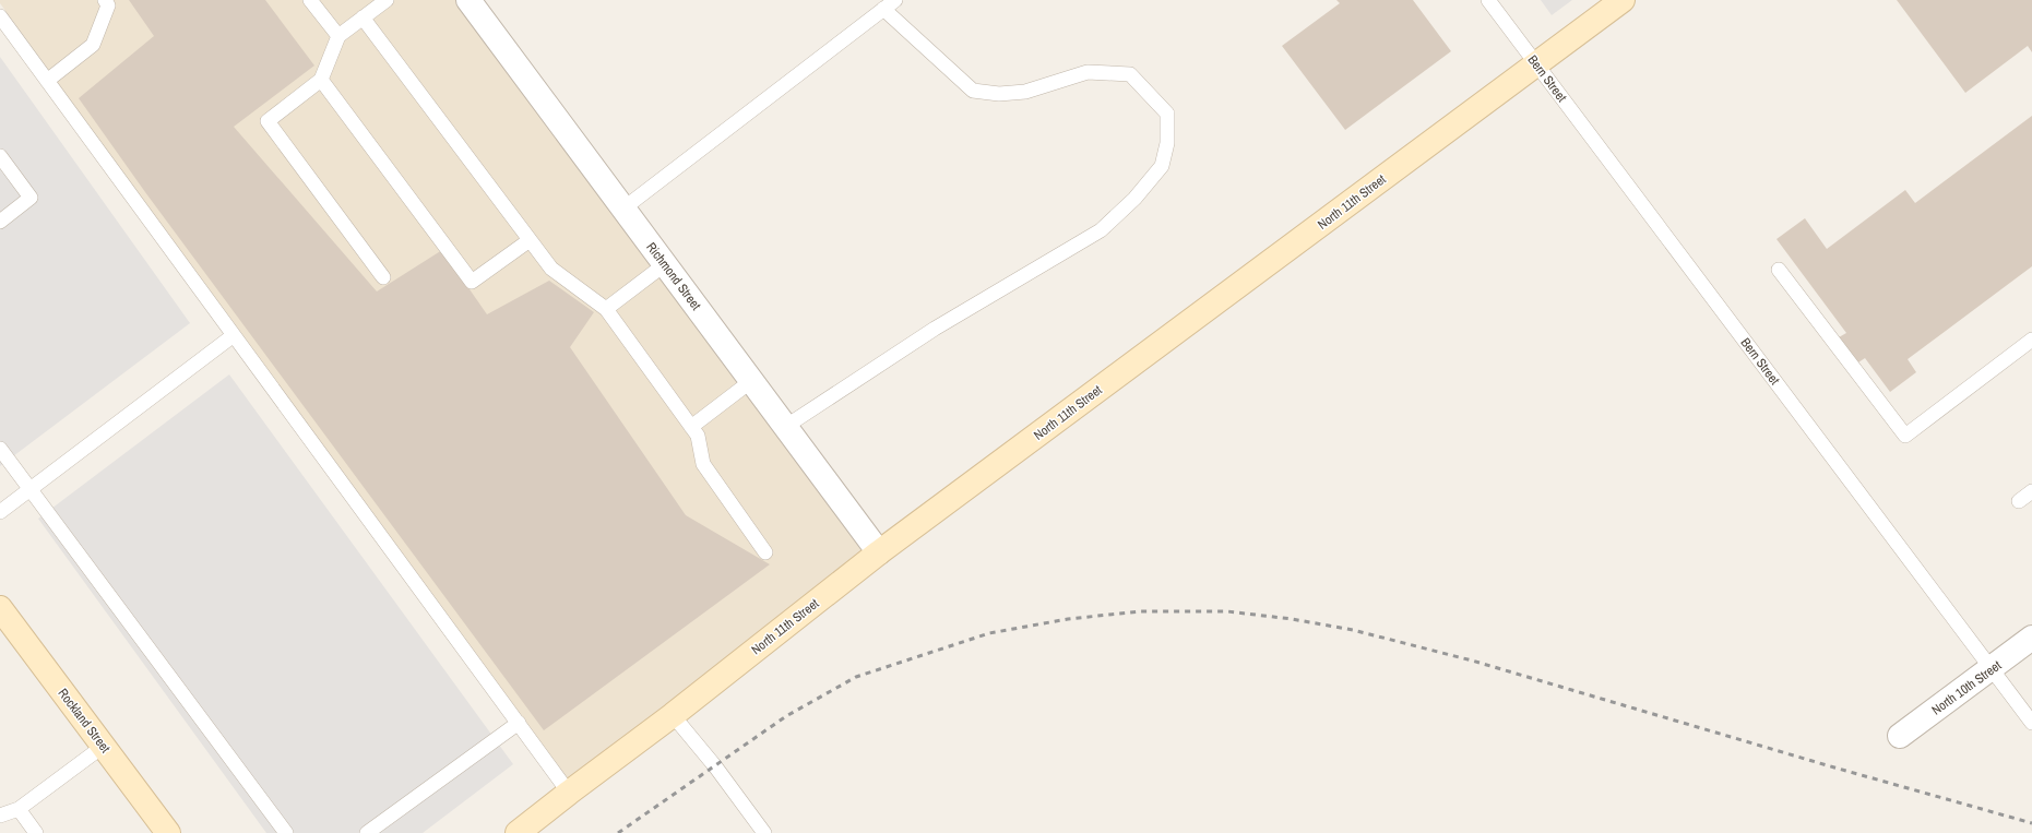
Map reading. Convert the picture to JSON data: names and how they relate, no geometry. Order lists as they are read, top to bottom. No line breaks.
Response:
{"streets":{"street":["North 11th Street","Richmond Street","North 10th Street","Rockland Street"],"lane":["Bern Street"]},"crossings":[["Bern Street","North 11th Street"],["Bern Street","North 10th Street"],["North 11th Street","Richmond Street"]]}
